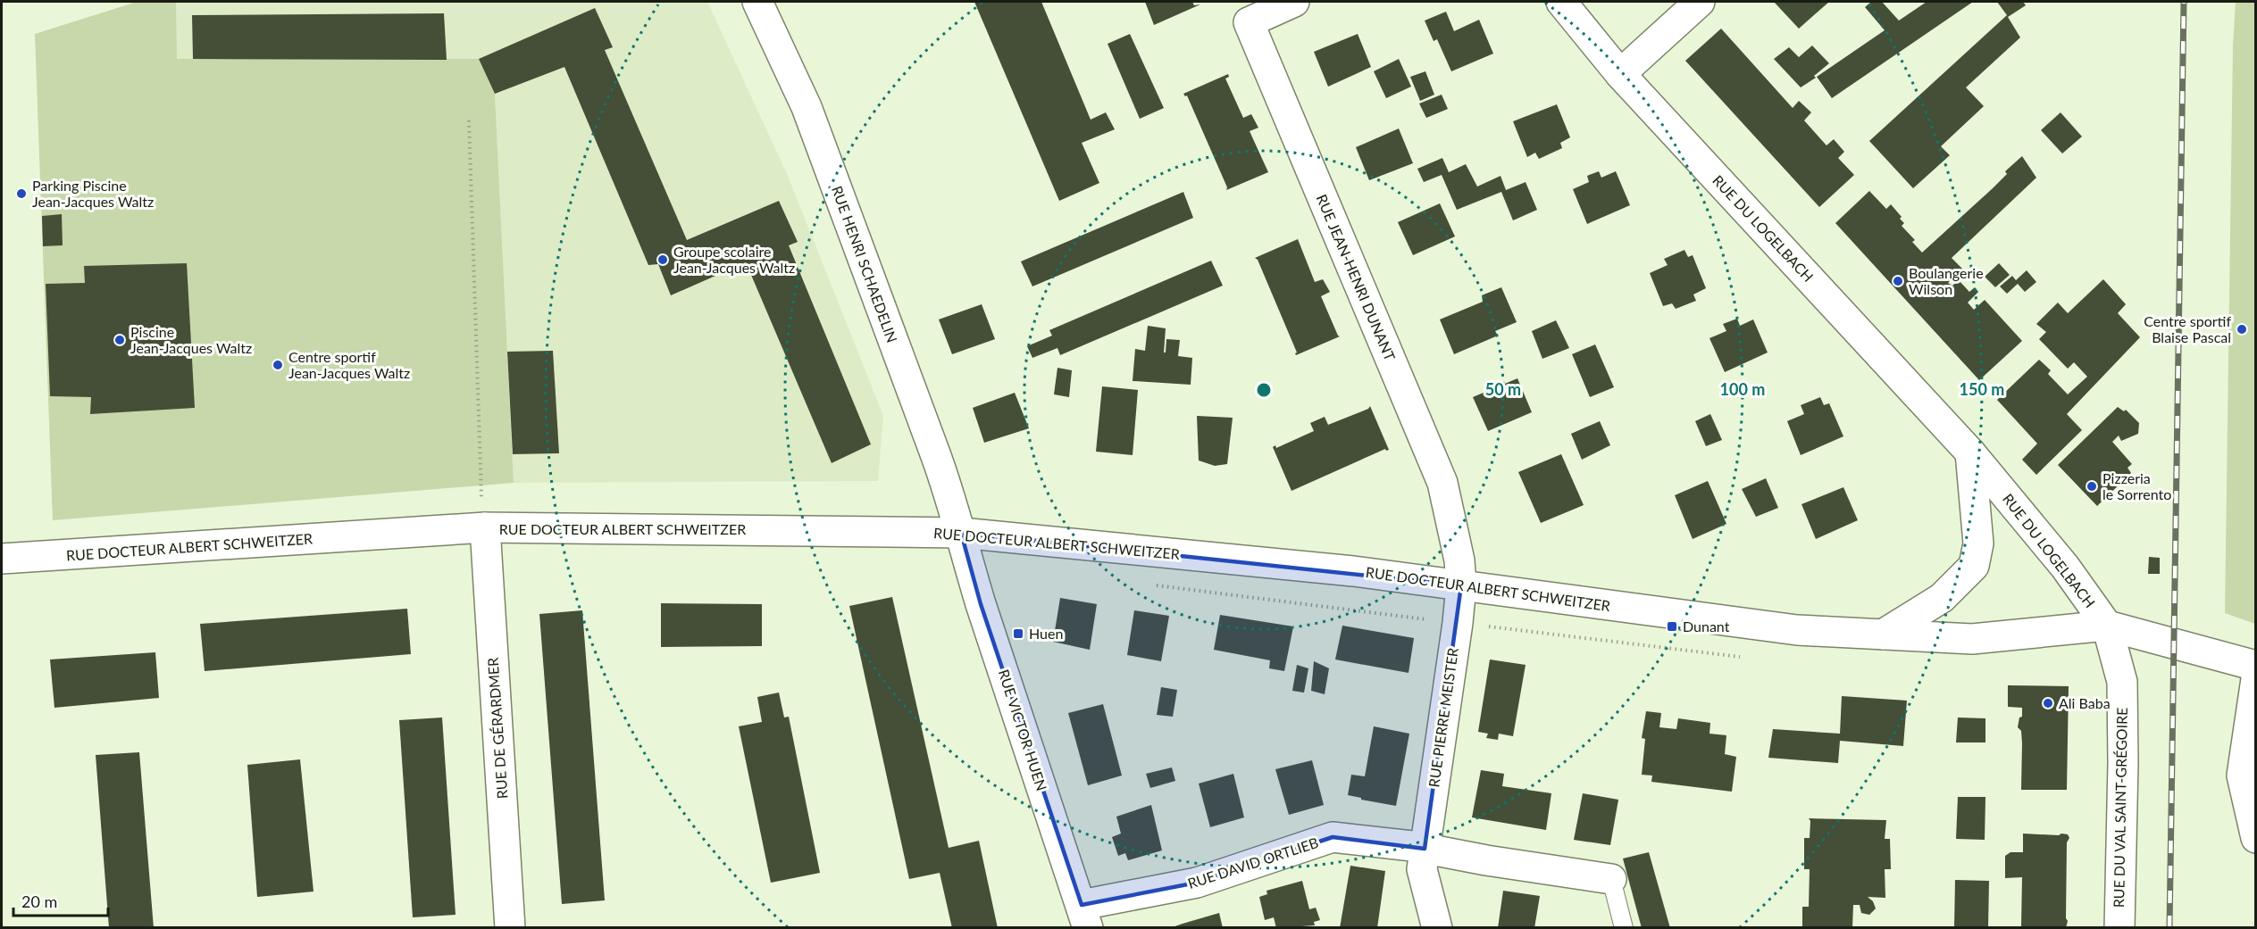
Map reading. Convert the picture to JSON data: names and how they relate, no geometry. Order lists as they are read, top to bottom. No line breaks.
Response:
{"streets":{"street":["RUE DU LOGELBACH","RUE HENRI SCHAEDELIN","RUE JEAN-HENRI DUNANT","RUE DOCTEUR ALBERT SCHWEITZER","RUE PIERRE MEISTER","RUE DE GÉRARDMER","RUE VICTOR HUEN","RUE DU VAL SAINT-GRÉGOIRE","RUE DAVID ORTLIEB"]},"crossings":[["RUE DU LOGELBACH","RUE DOCTEUR ALBERT SCHWEITZER"],["RUE DU LOGELBACH","RUE DU VAL SAINT-GRÉGOIRE"],["RUE HENRI SCHAEDELIN","RUE DOCTEUR ALBERT SCHWEITZER"],["RUE HENRI SCHAEDELIN","RUE VICTOR HUEN"],["RUE JEAN-HENRI DUNANT","RUE DOCTEUR ALBERT SCHWEITZER"],["RUE JEAN-HENRI DUNANT","RUE PIERRE MEISTER"],["RUE DOCTEUR ALBERT SCHWEITZER","RUE PIERRE MEISTER"],["RUE DOCTEUR ALBERT SCHWEITZER","RUE DE GÉRARDMER"],["RUE DOCTEUR ALBERT SCHWEITZER","RUE VICTOR HUEN"],["RUE DOCTEUR ALBERT SCHWEITZER","RUE DU VAL SAINT-GRÉGOIRE"],["RUE PIERRE MEISTER","RUE DAVID ORTLIEB"],["RUE VICTOR HUEN","RUE DAVID ORTLIEB"]],"places":{"other":["Parking Piscine Jean-Jacques Waltz","Groupe scolaire Jean-Jacques Waltz","Boulangerie Wilson","Centre sportif Blaise Pascal","Piscine Jean-Jacques Waltz","Centre sportif Jean-Jacques Waltz","Pizzeria le Sorrento","Ali Baba"],"transit":["Dunant","Huen"]},"scale_bar":"20 m","rings":["50 m","100 m","150 m"]}
